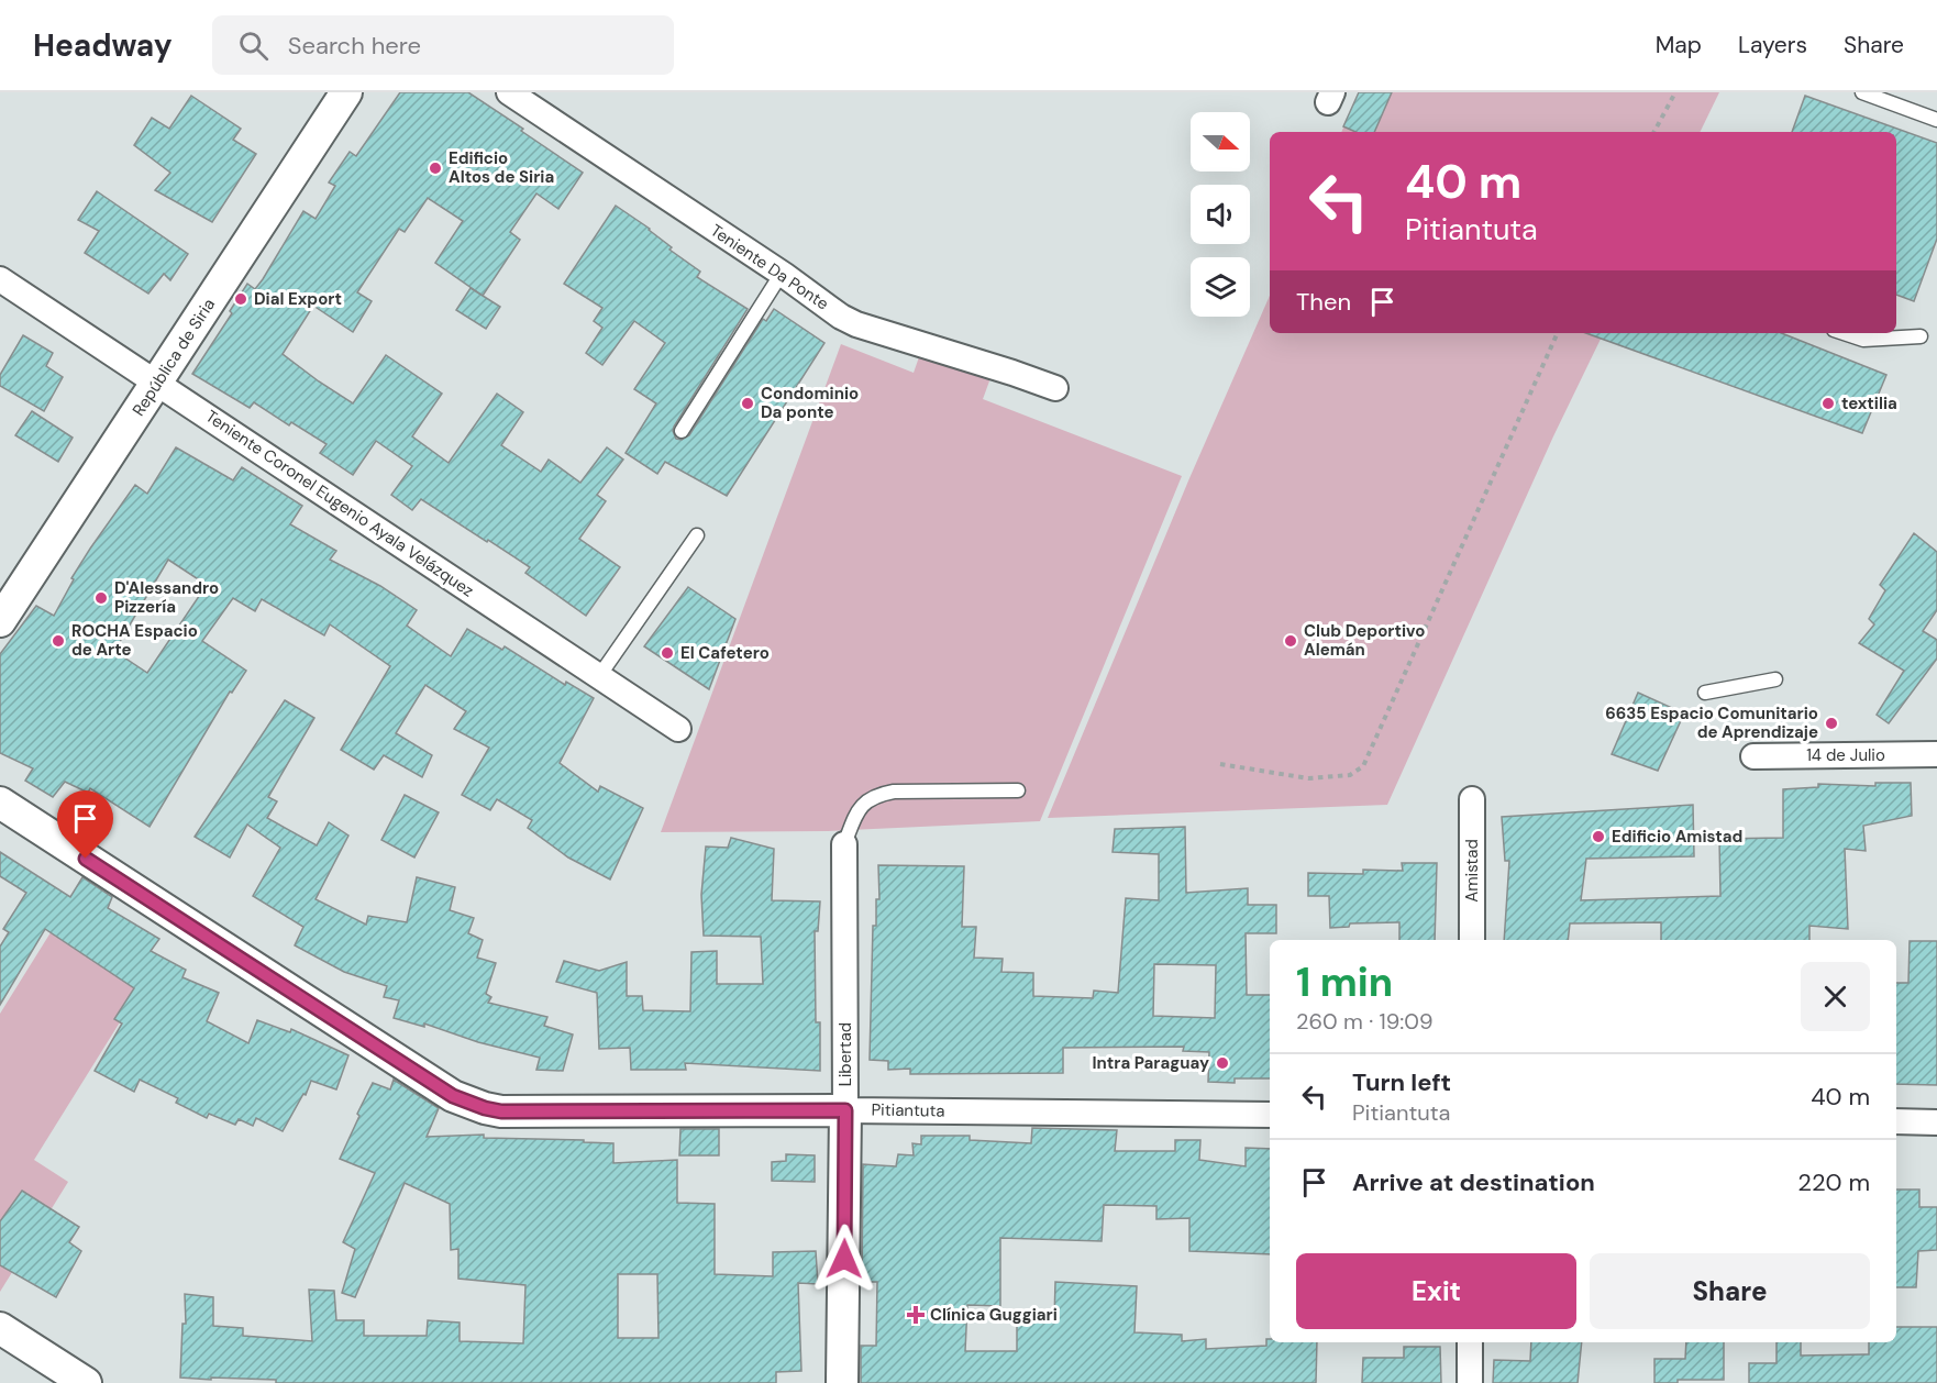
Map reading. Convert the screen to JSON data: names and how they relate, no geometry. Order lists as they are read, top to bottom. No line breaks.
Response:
{"streets":{"street":["Teniente Da Ponte","República de Siria","Teniente Coronel Eugenio Ayala Velázquez","14 de Julio","Amistad","Libertad","Pitiantuta"]},"crossings":[["República de Siria","Teniente Coronel Eugenio Ayala Velázquez"],["Libertad","Pitiantuta"]],"places":{"other":["Edificio Altos de Siria","Dial Export","Condominio Da ponte","textilia","D'Alessandro Pizzería","ROCHA Espacio de Arte","Club Deportivo Alemán","El Cafetero","6635 Espacio Comunitario de Aprendizaje","Edificio Amistad","Intra Paraguay"],"health":["Clínica Guggiari"]},"north":"right","page":{"header":"Headway","search":"Search here","nav":["Map","Layers","Share"],"turn":["40 m","Pitiantuta"],"then":"Then","heading":["1 min","260 m · 19:09"],"list":[{"name":"Turn left","note":"Pitiantuta","value":"40 m"},{"name":"Arrive at destination","value":"220 m"}],"buttons":["Exit","Share"]}}
